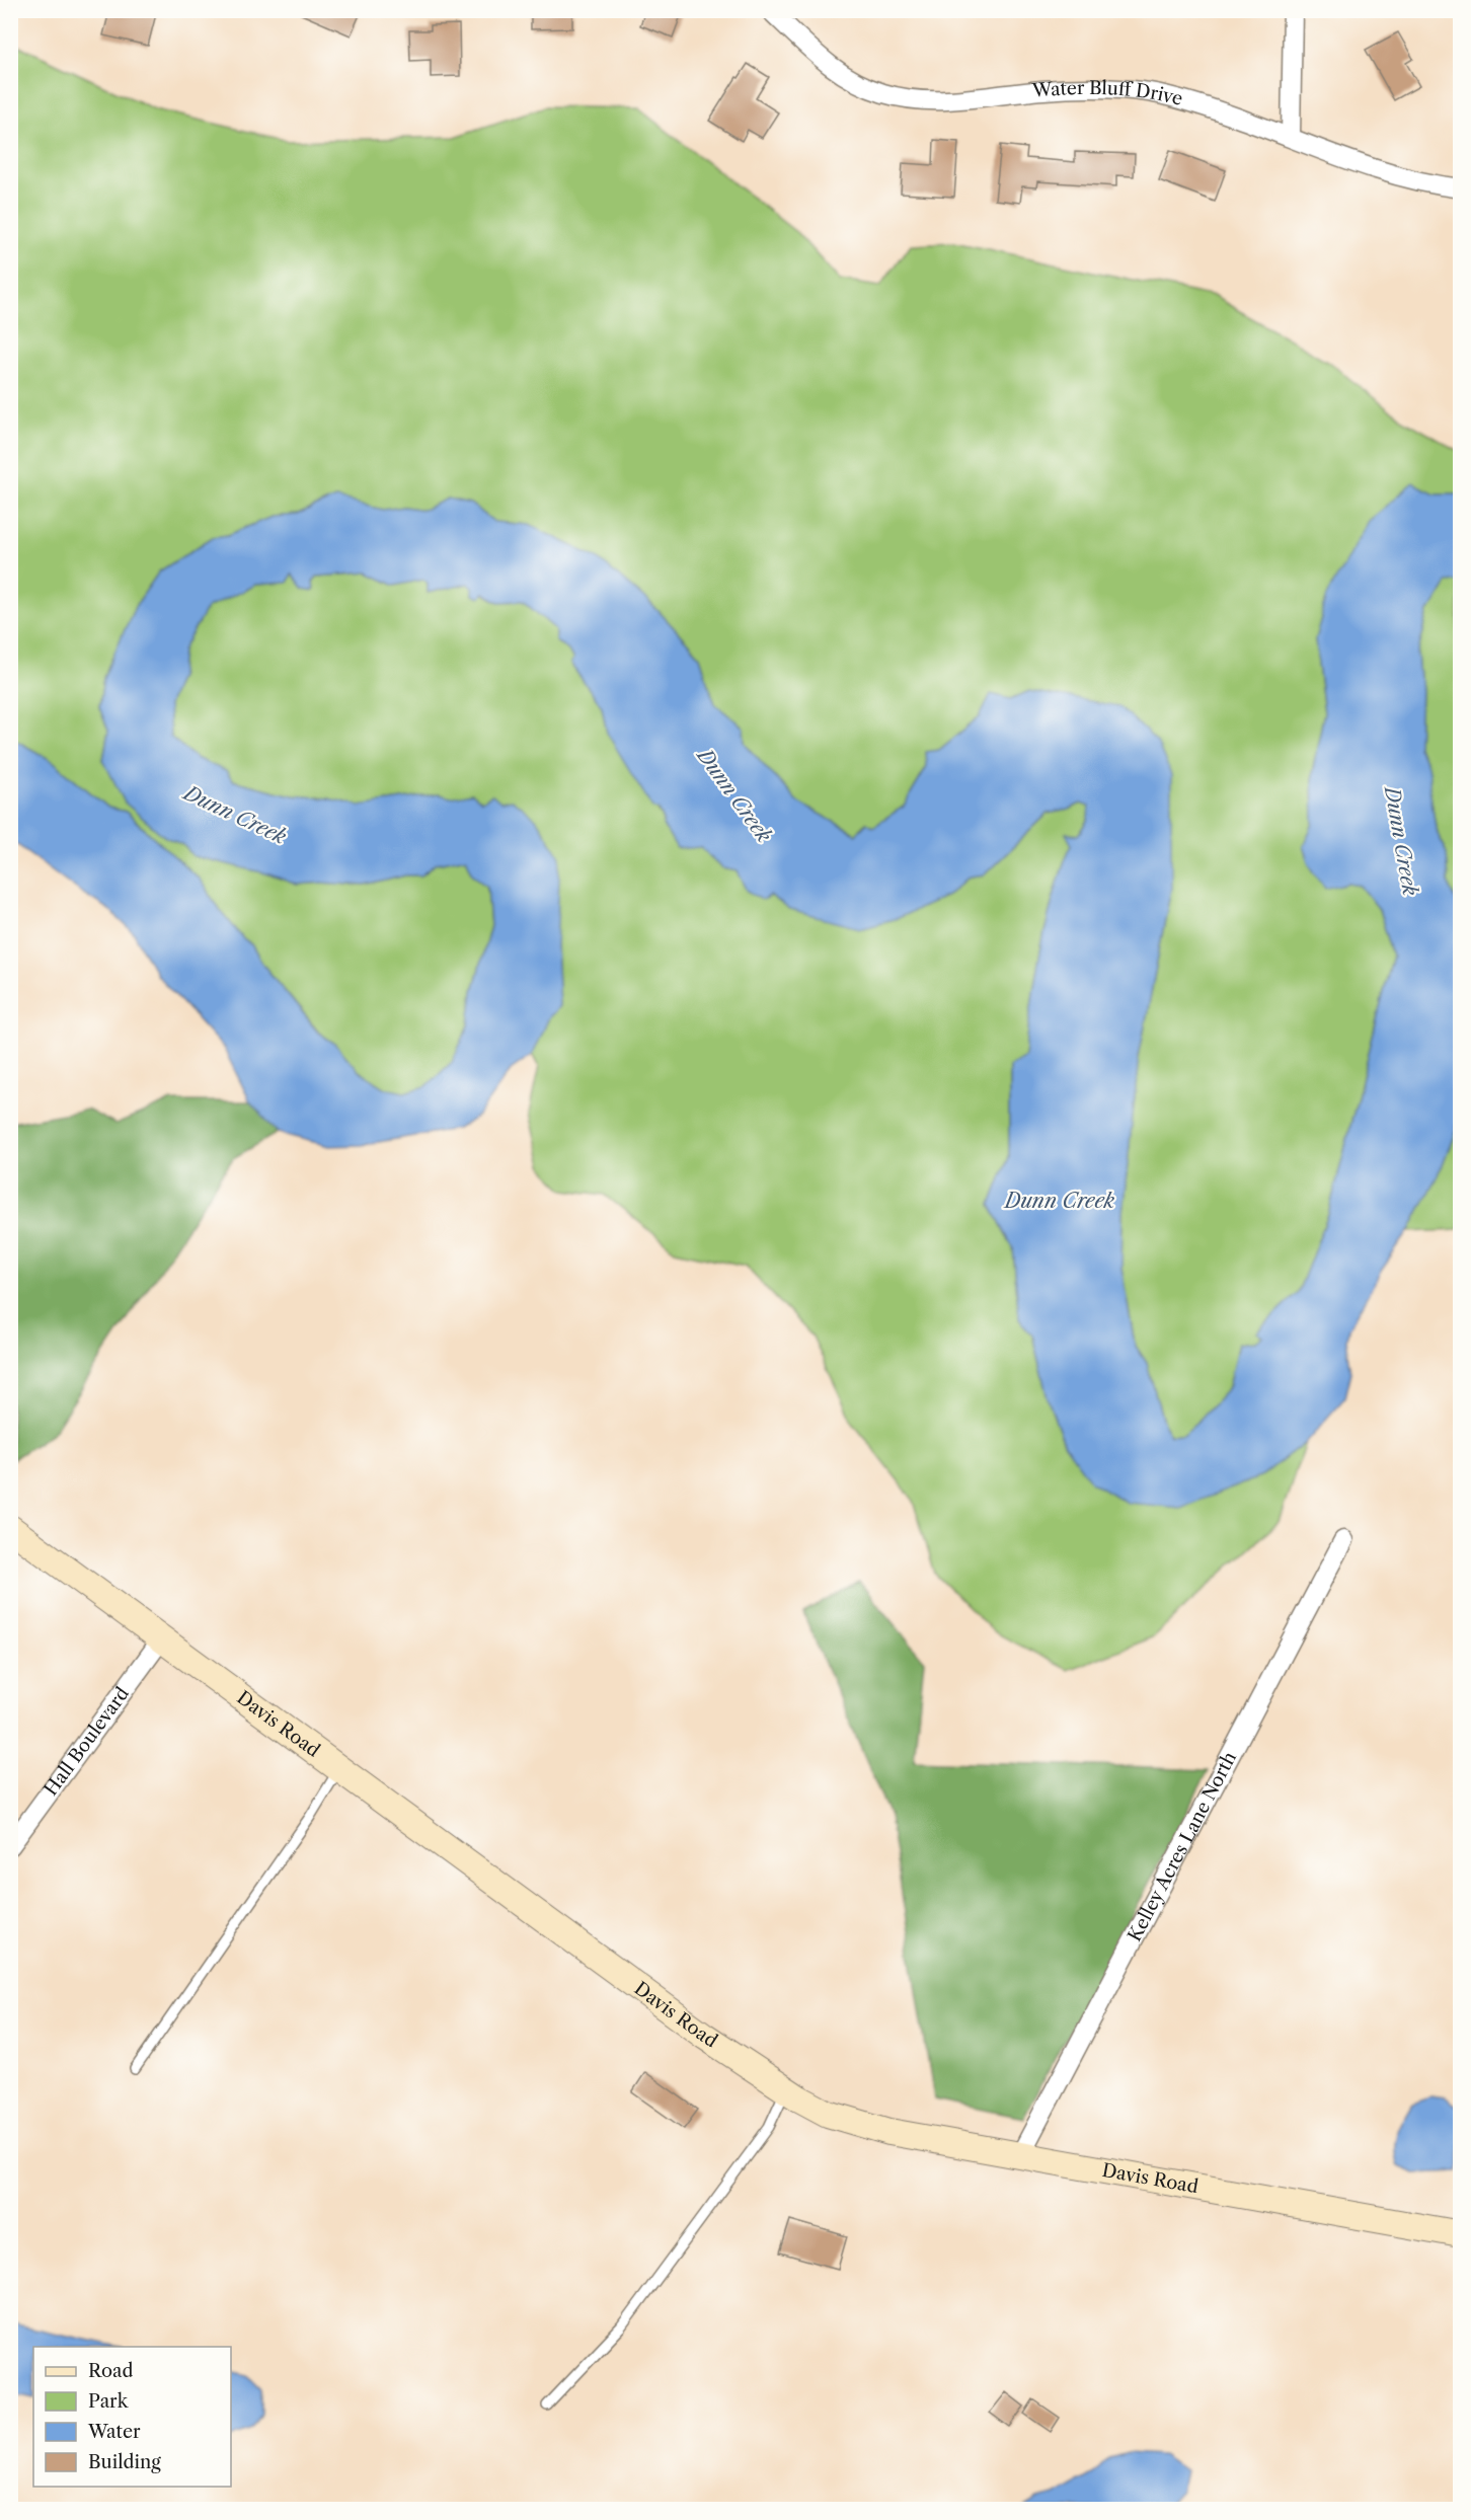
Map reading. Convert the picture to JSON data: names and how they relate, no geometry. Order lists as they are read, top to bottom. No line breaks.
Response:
{"streets":{"street":["Water Bluff Drive","Davis Road","Hall Boulevard","Kelley Acres Lane North"]},"crossings":[["Davis Road","Hall Boulevard"],["Davis Road","Kelley Acres Lane North"]],"water":["Dunn Creek"],"legend":["Road","Park","Water","Building"]}
